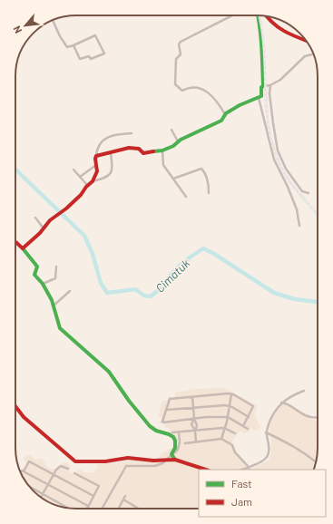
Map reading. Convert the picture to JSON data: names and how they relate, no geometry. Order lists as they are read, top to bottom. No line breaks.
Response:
{"water":["Cimatuk"],"legend":["Fast","Jam"],"north":"bottom left"}
